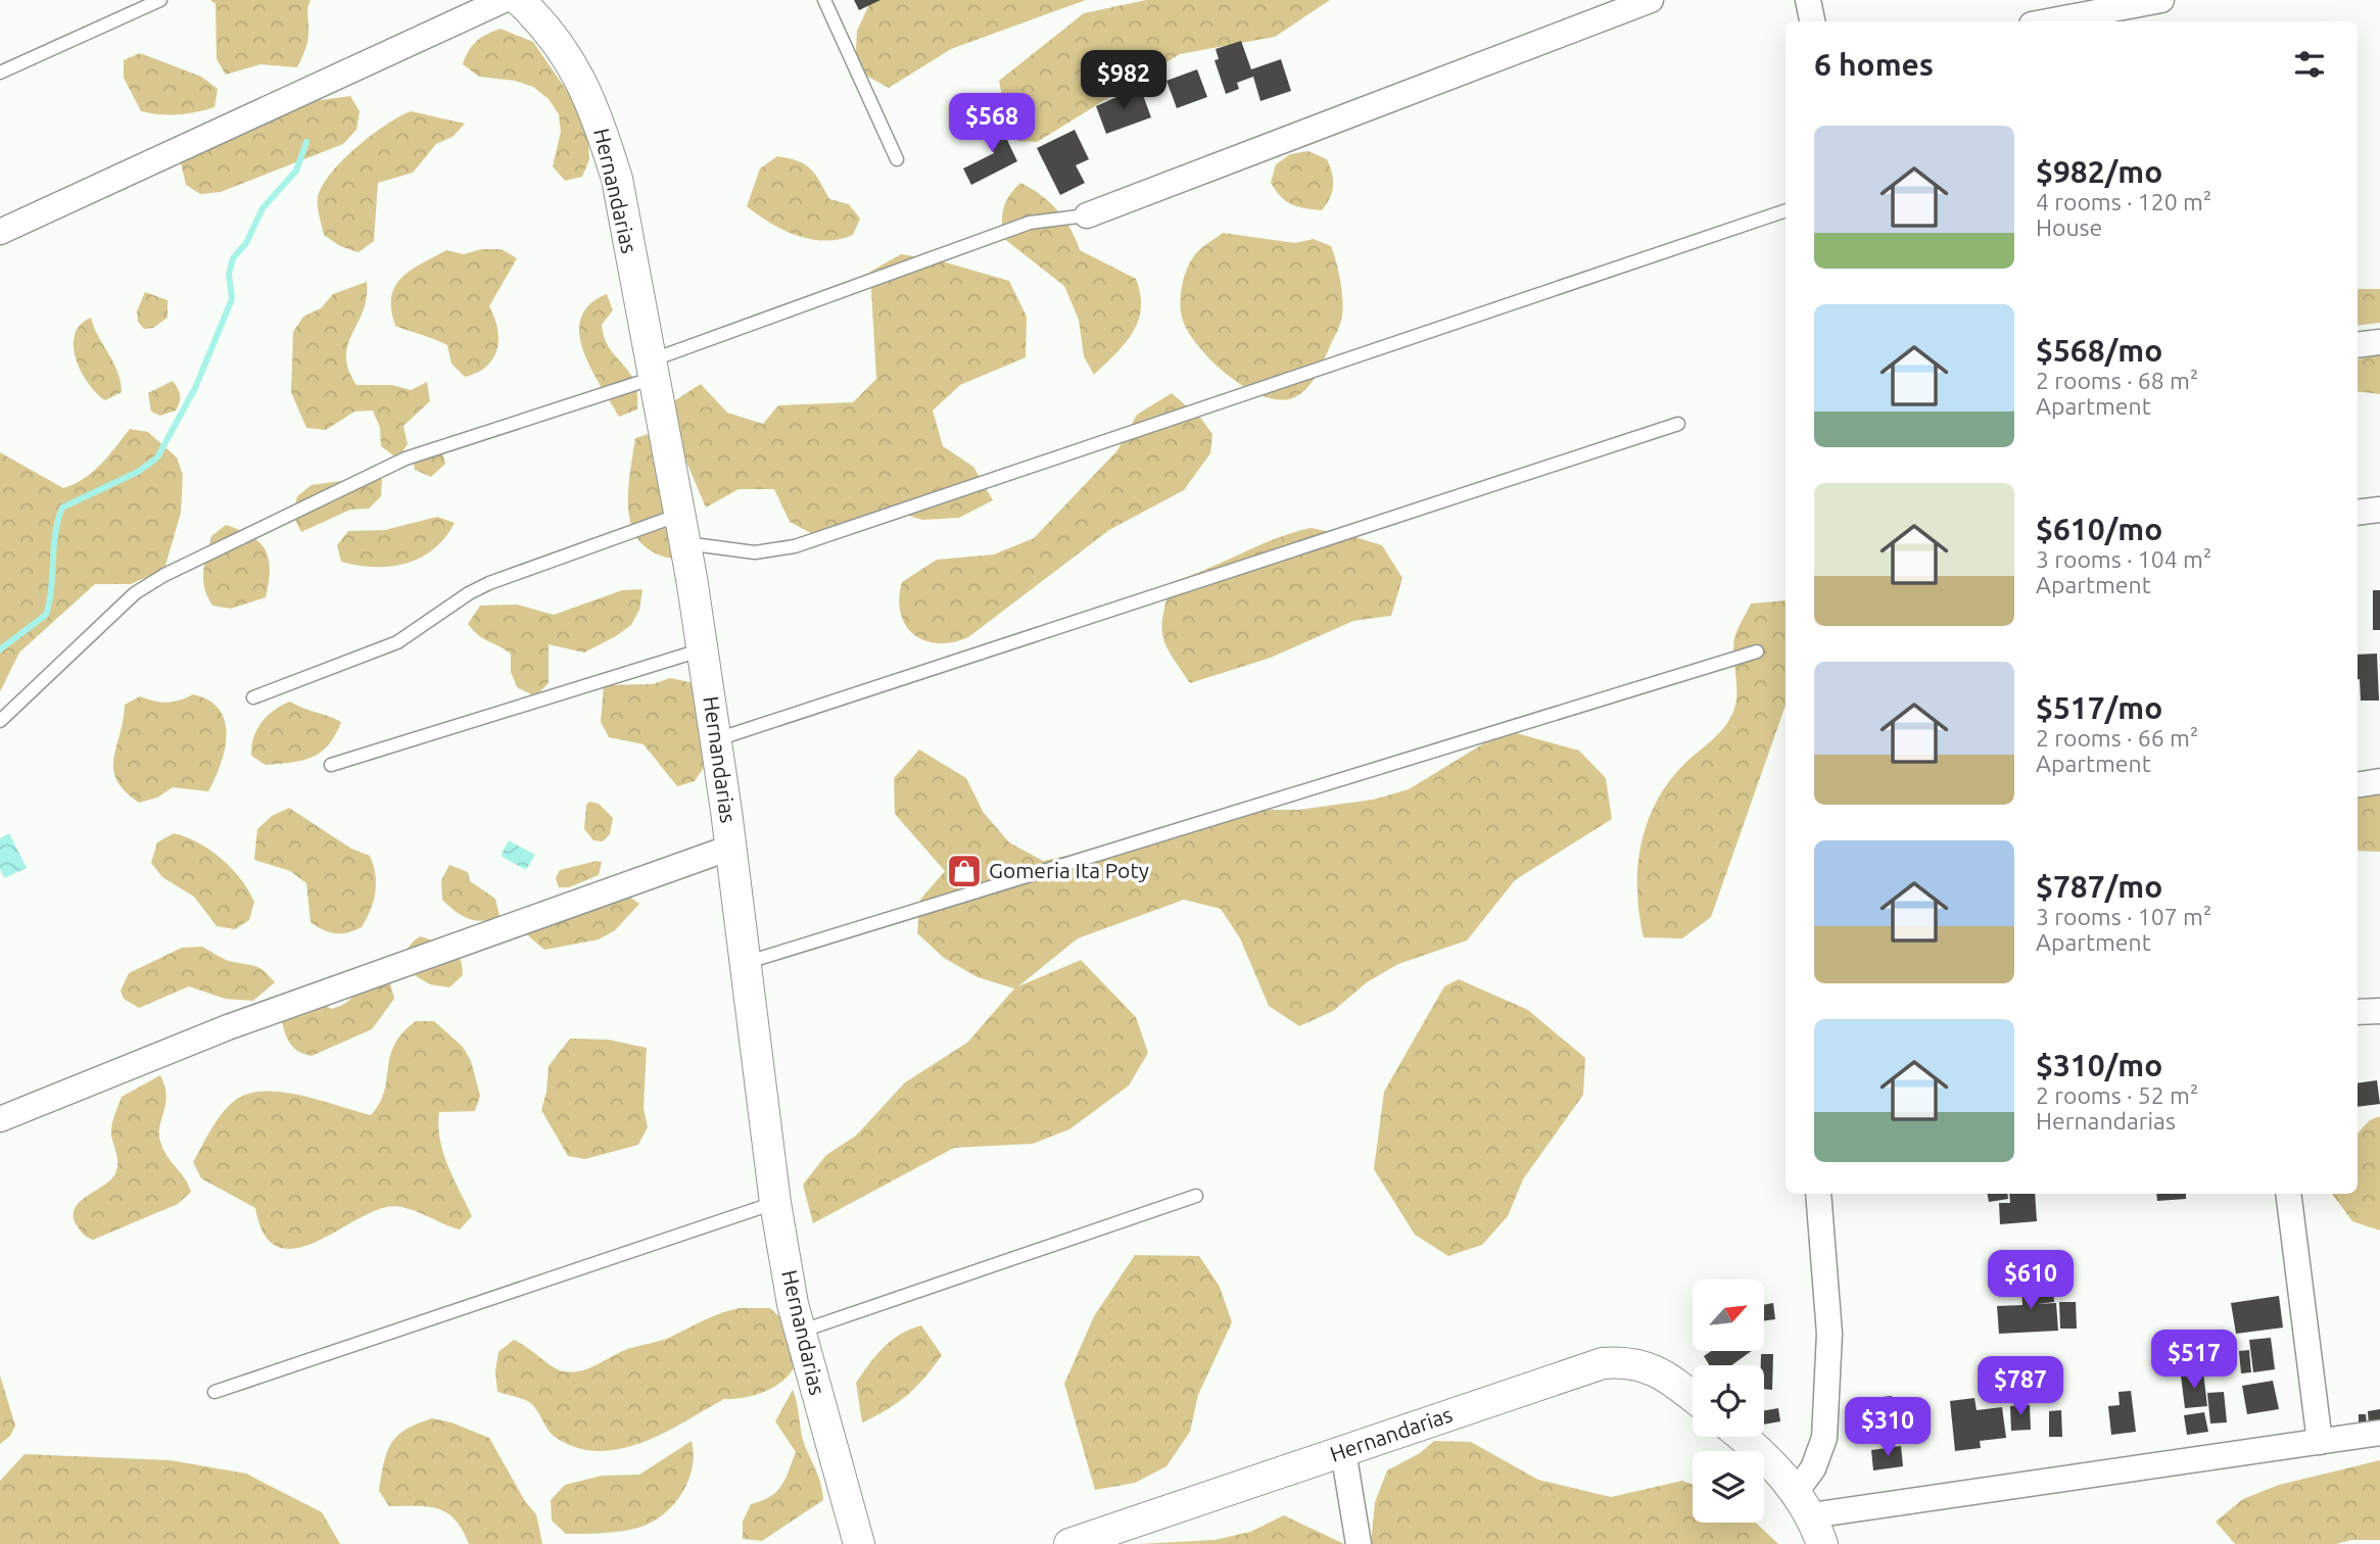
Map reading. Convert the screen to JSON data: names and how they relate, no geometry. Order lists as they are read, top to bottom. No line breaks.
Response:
{"streets":{"street":["Hernandarias"]},"places":{"shop":["Gomeria Ita Poty"]},"north":"top right","page":{"heading":"6 homes","price":["$982","$568","$610","$517","$787","$310"],"list":[{"name":"$982/mo","note":"4 rooms · 120 m² · House"},{"name":"$568/mo","note":"2 rooms · 68 m² · Apartment"},{"name":"$610/mo","note":"3 rooms · 104 m² · Apartment"},{"name":"$517/mo","note":"2 rooms · 66 m² · Apartment"},{"name":"$787/mo","note":"3 rooms · 107 m² · Apartment"},{"name":"$310/mo","note":"2 rooms · 52 m² · Hernandarias"}]}}
